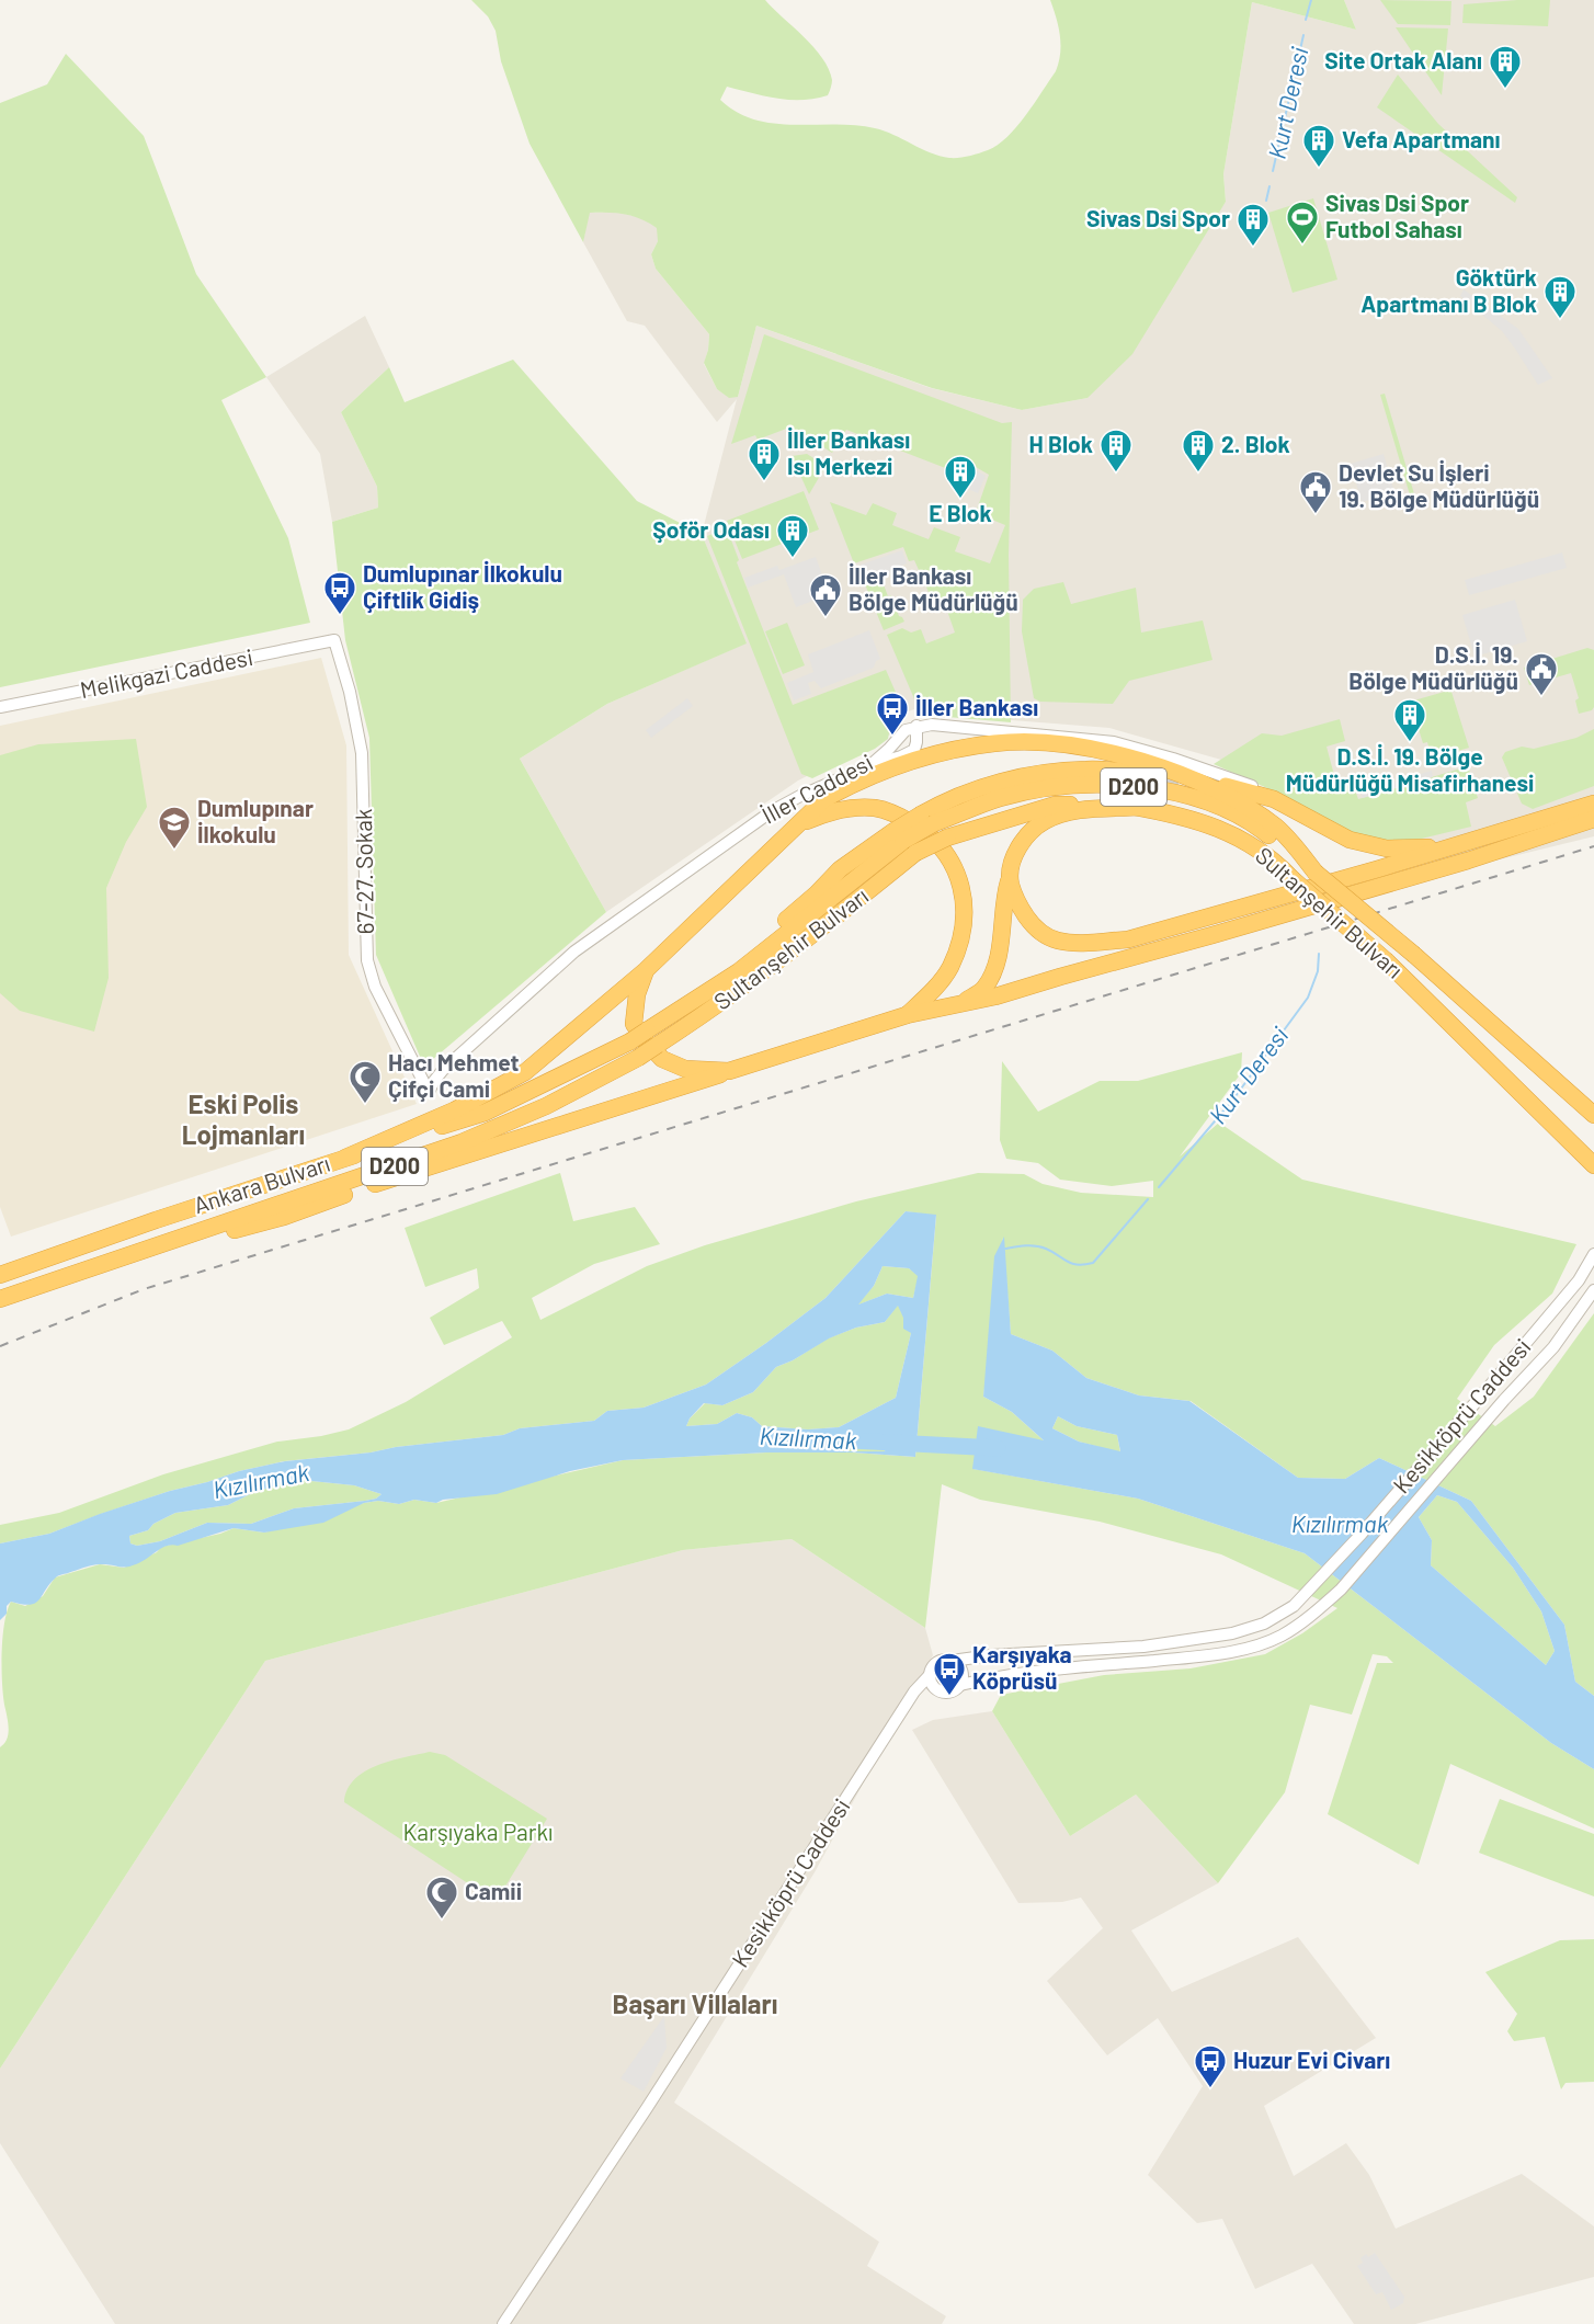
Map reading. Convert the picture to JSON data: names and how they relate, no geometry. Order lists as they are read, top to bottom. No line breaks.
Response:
{"streets":{"highway":["D200","Sultanşehir Bulvarı","Ankara Bulvarı"],"street":["Melikgazi Caddesi","İller Caddesi","67-27. Sokak","Kesikköprü Caddesi"]},"crossings":[["Melikgazi Caddesi","67-27. Sokak"],["İller Caddesi","67-27. Sokak"],["Sultanşehir Bulvarı","Ankara Bulvarı"]],"districts":["Eski Polis Lojmanları","Başarı Villaları"],"water":["Kurt Deresi","Kızılırmak"],"parks":["Karşıyaka Parkı"],"places":{"building":["Site Ortak Alanı","Vefa Apartmanı","Sivas Dsi Spor","Göktürk Apartmanı B Blok","H Blok","2. Blok","İller Bankası Isı Merkezi","E Blok","Şoför Odası","D.S.İ. 19. Bölge Müdürlüğü Misafirhanesi"],"sports":["Sivas Dsi Spor Futbol Sahası"],"public building":["Devlet Su İşleri 19. Bölge Müdürlüğü","İller Bankası Bölge Müdürlüğü","D.S.İ. 19. Bölge Müdürlüğü"],"bus stop":["Dumlupınar İlkokulu Çiftlik Gidiş","İller Bankası","Karşıyaka Köprüsü","Huzur Evi Civarı"],"school or university":["Dumlupınar İlkokulu"],"mosque":["Hacı Mehmet Çifçi Cami","Camii"]}}
